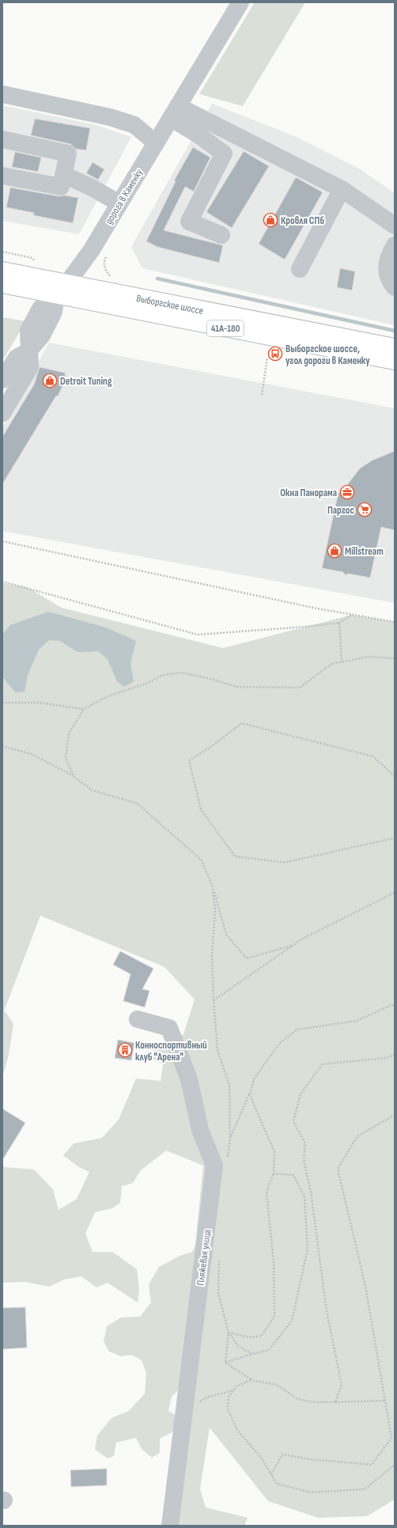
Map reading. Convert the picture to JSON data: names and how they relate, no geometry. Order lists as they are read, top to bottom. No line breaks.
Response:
{"streets":{"main road":["Выборгское шоссе","41А-180"],"street":["дорога в Каменку","Пляжевая улица"]},"crossings":[["дорога в Каменку","Выборгское шоссе"]],"places":{"shop":["Кровля СПб","Detroit Tuning","Millstream"],"bus stop":["Выборгское шоссе, угол дороги в Каменку"],"office":["Окна Панорама"],"supermarket":["Паргос"],"building":["Конноспортивный клуб \"Арена\""]}}
